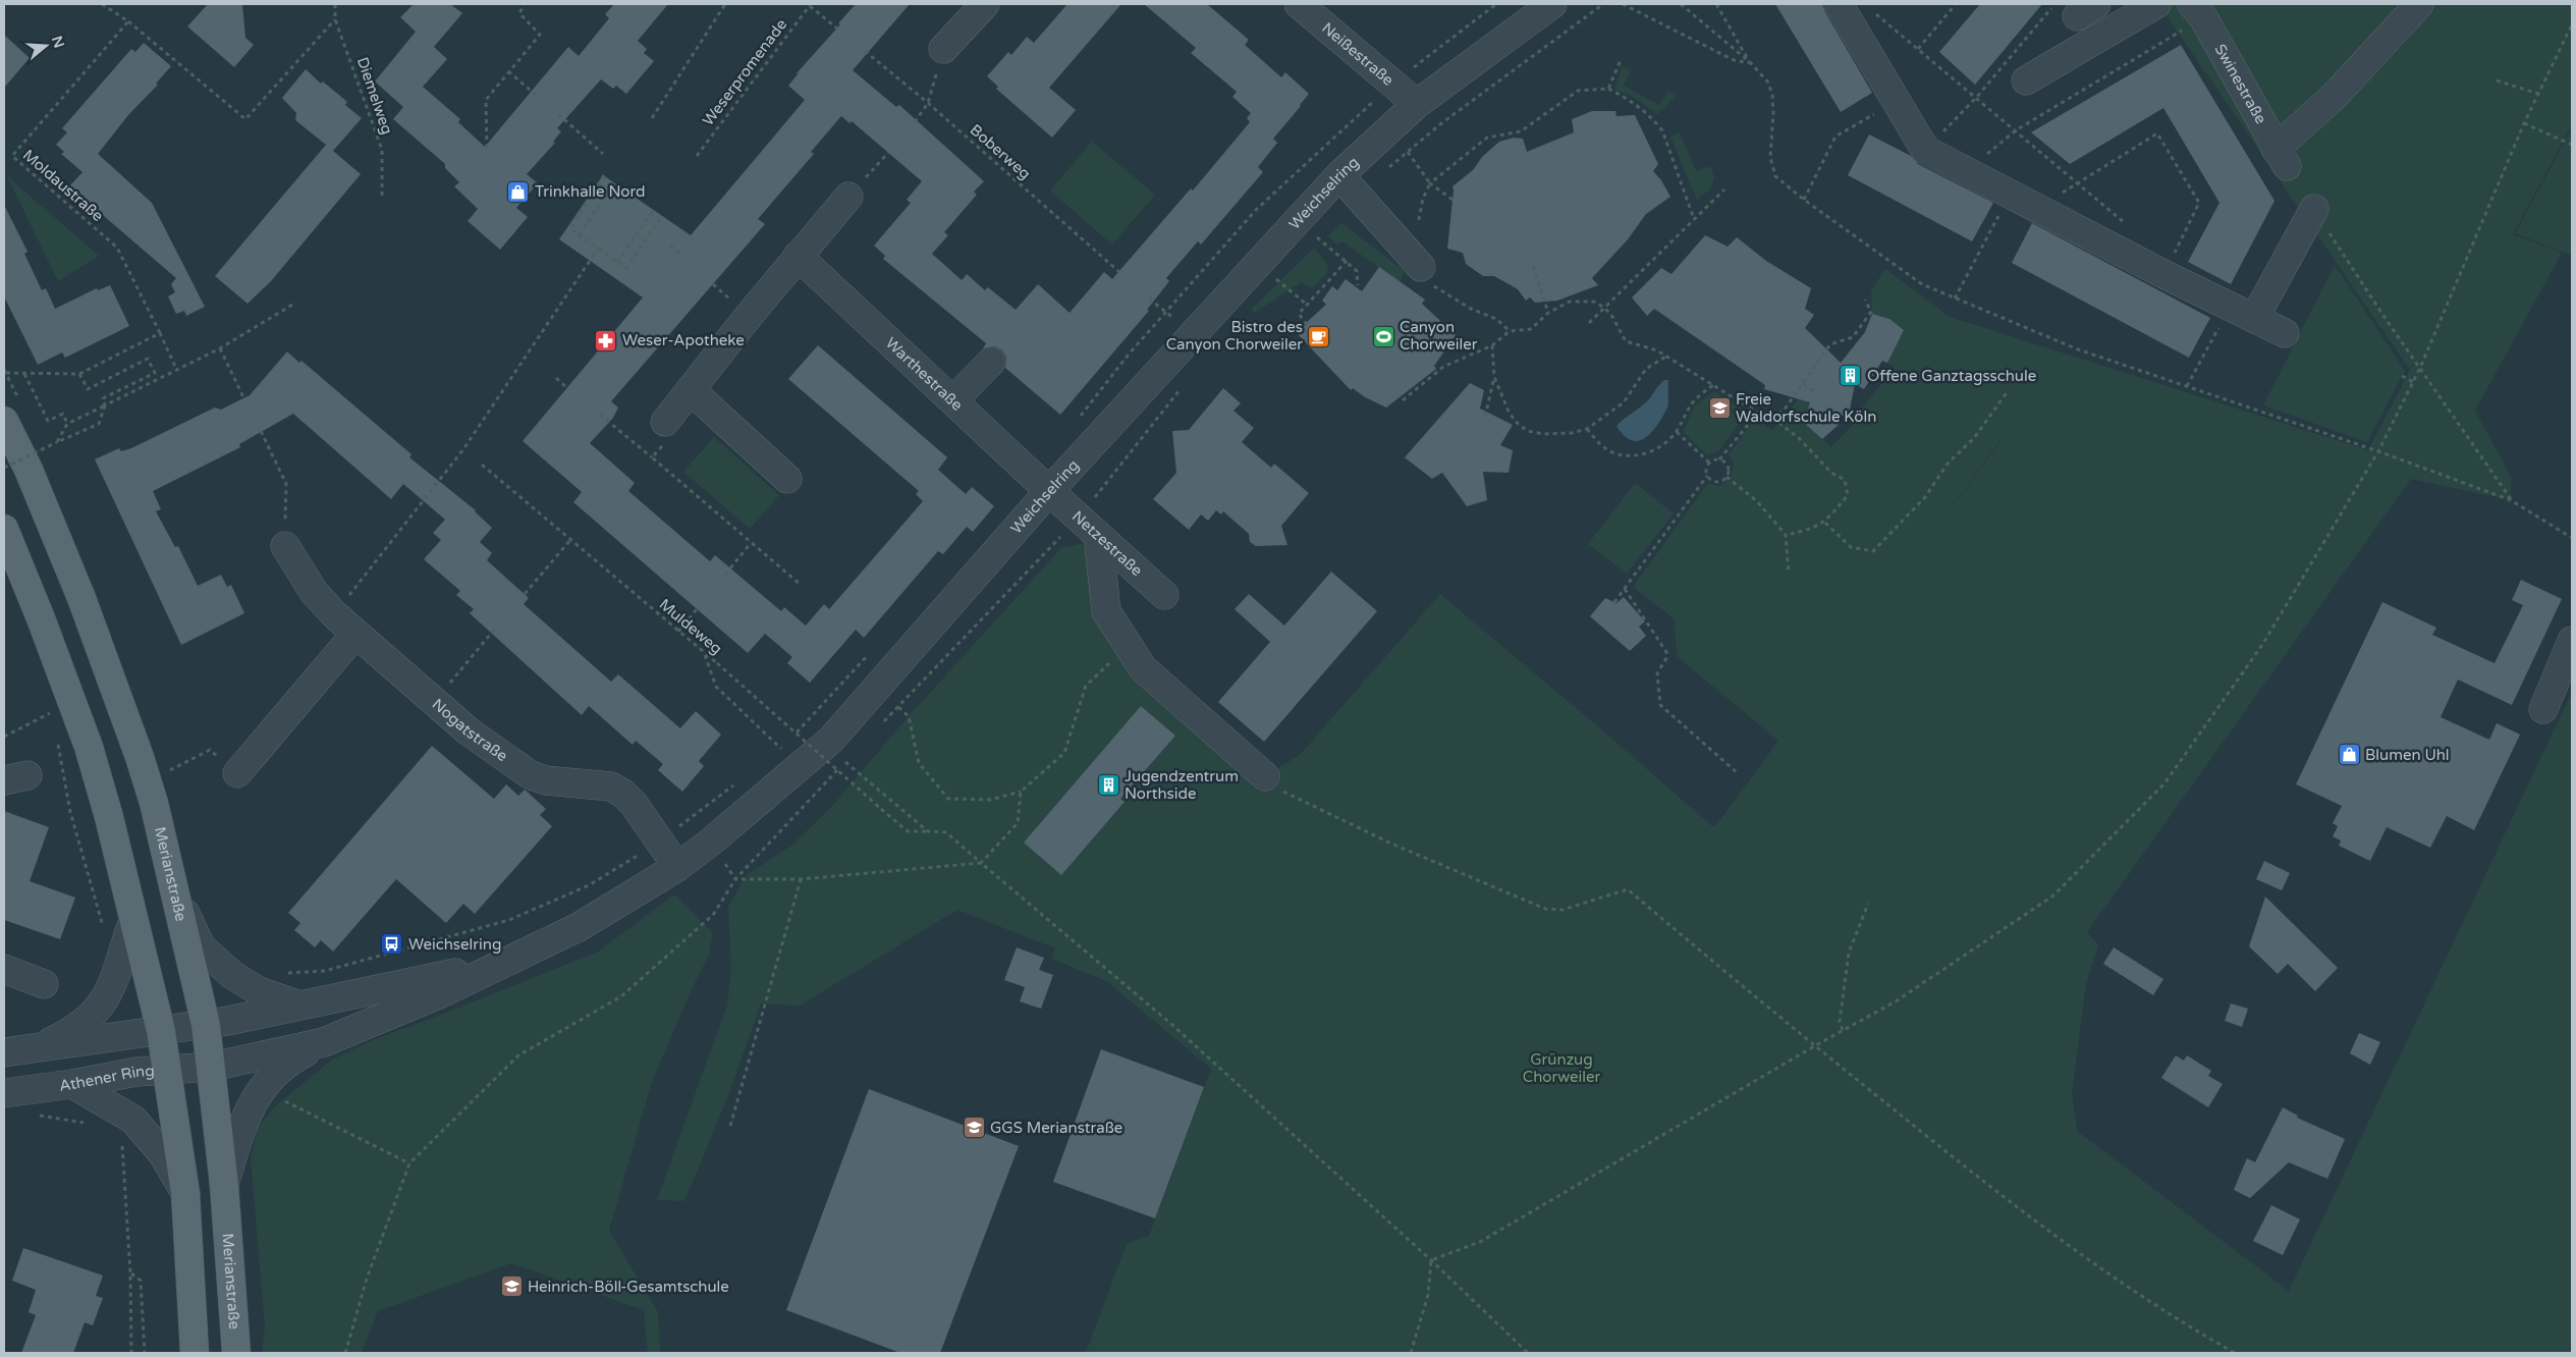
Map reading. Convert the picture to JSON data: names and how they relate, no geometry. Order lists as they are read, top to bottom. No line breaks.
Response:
{"streets":{"main road":["Merianstraße"],"street":["Neißestraße","Swinestraße","Weichselring","Warthestraße","Netzestraße","Nogatstraße","Athener Ring"],"path":["Weserpromenade","Diemelweg","Boberweg","Moldaustraße","Muldeweg"]},"crossings":[["Neißestraße","Weichselring"],["Weichselring","Warthestraße"],["Weichselring","Netzestraße"],["Weichselring","Nogatstraße"],["Weichselring","Merianstraße"],["Weichselring","Athener Ring"],["Warthestraße","Netzestraße"],["Merianstraße","Athener Ring"]],"parks":["Grünzug Chorweiler"],"places":{"shop":["Trinkhalle Nord","Blumen Uhl"],"cafe":["Bistro des Canyon Chorweiler"],"sports":["Canyon Chorweiler"],"pharmacy":["Weser-Apotheke"],"building":["Offene Ganztagsschule","Jugendzentrum Northside"],"school or university":["Freie Waldorfschule Köln","GGS Merianstraße","Heinrich-Böll-Gesamtschule"],"bus stop":["Weichselring"]},"north":"right"}
